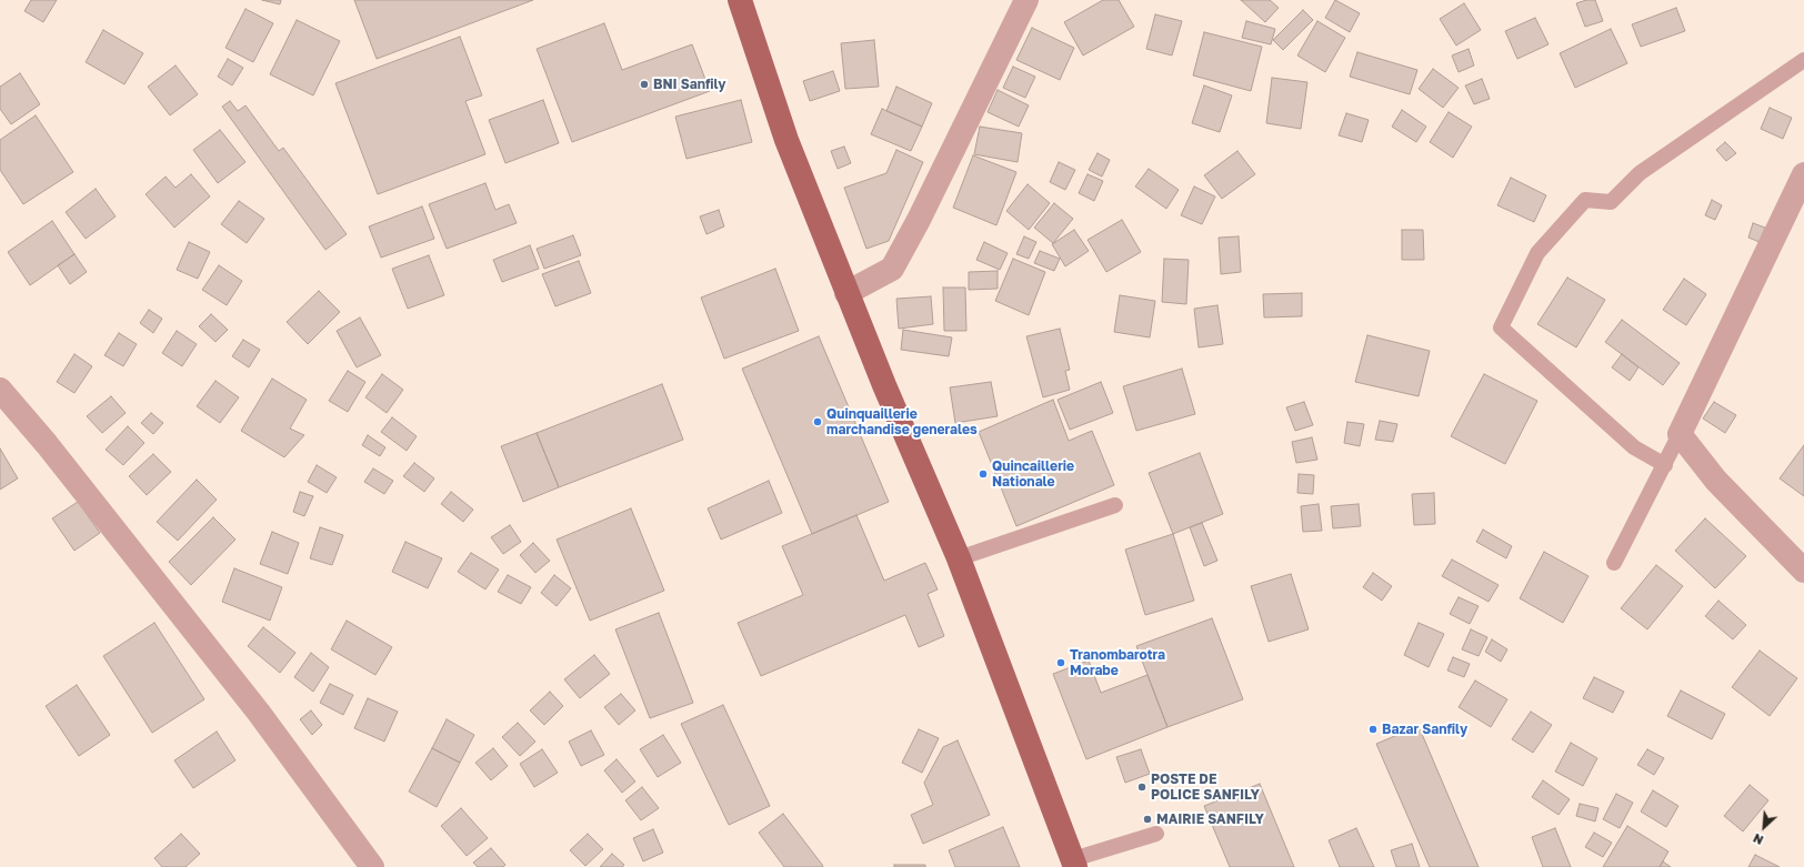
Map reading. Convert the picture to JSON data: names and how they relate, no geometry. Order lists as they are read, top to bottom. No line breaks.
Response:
{"places":["BNI Sanfily","Quinquaillerie marchandise generales","Quincaillerie Nationale","Tranombarotra Morabe","Bazar Sanfily","POSTE DE POLICE SANFILY","MAIRIE SANFILY"],"north":"bottom left"}
